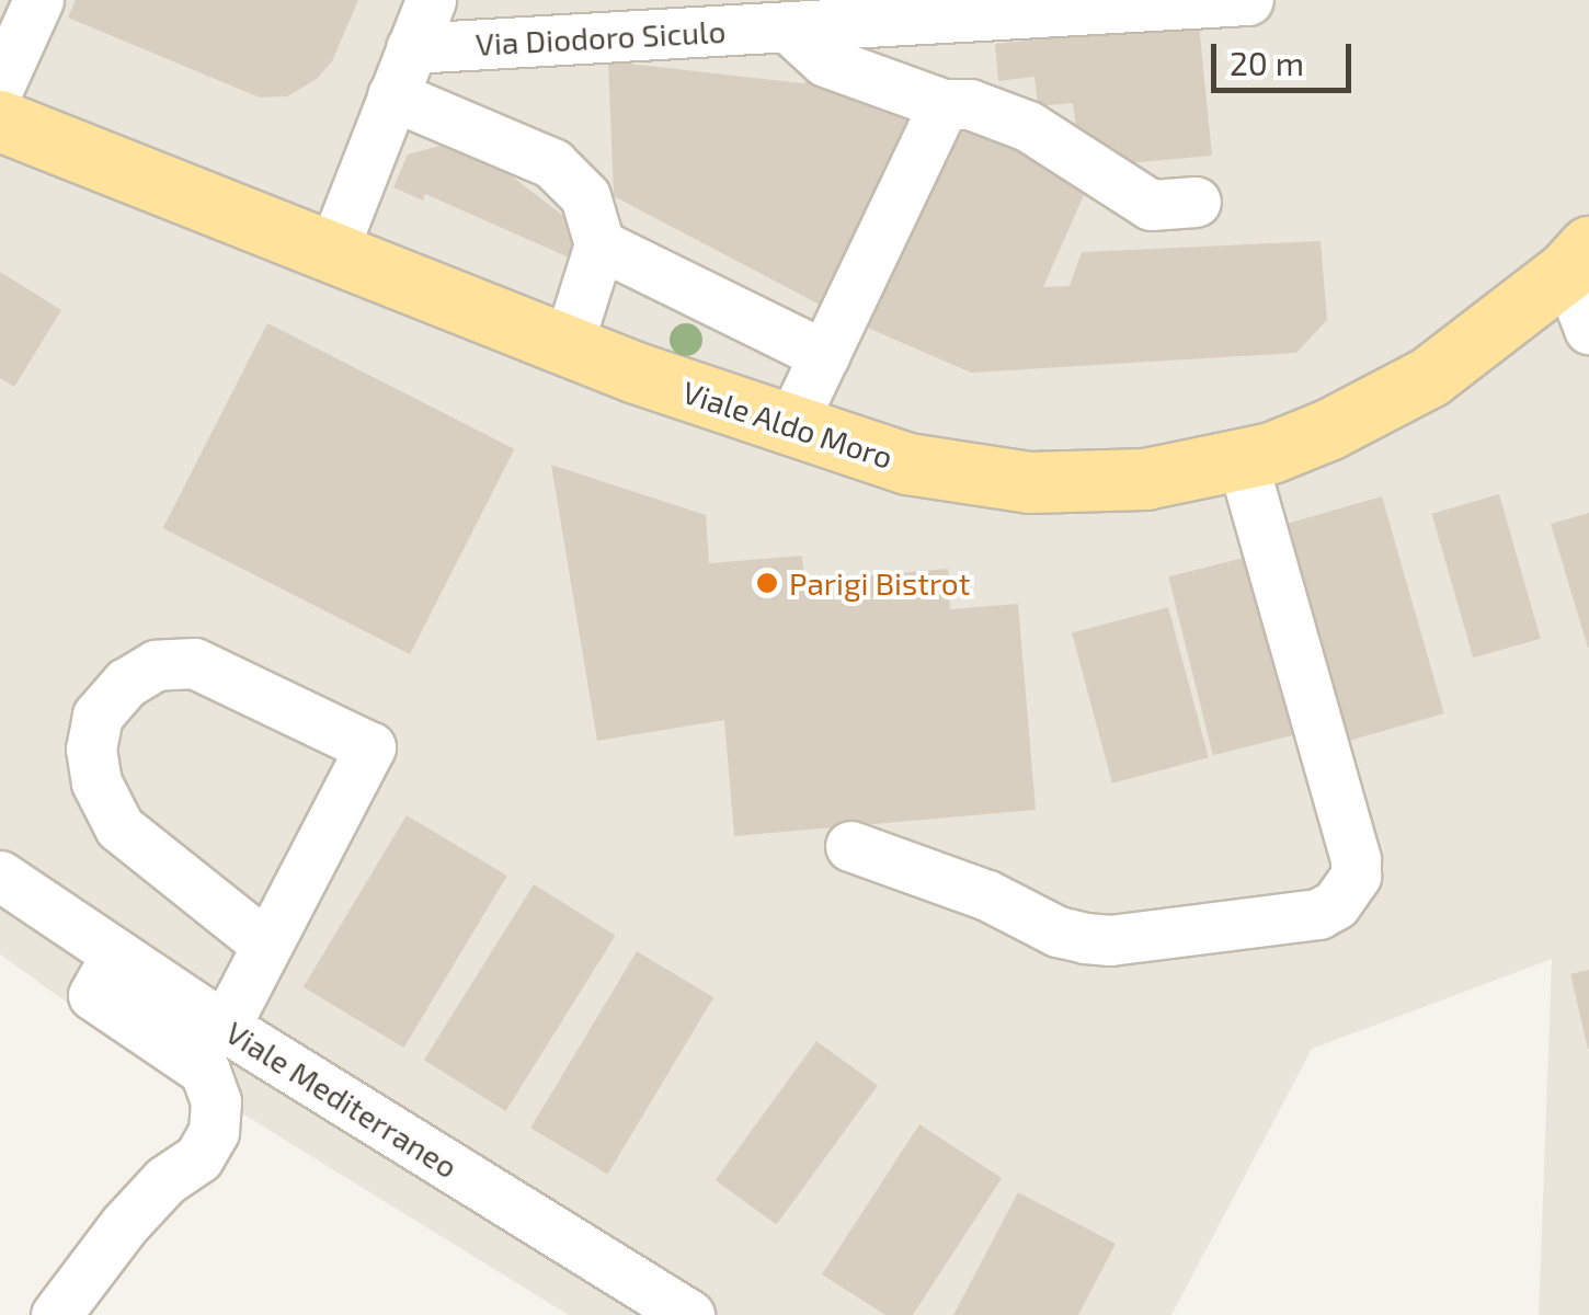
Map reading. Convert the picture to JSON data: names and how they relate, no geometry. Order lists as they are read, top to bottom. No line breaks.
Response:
{"streets":{"main road":["Viale Aldo Moro"],"street":["Via Diodoro Siculo","Viale Mediterraneo"]},"places":["Parigi Bistrot"],"scale_bar":"20 m"}
